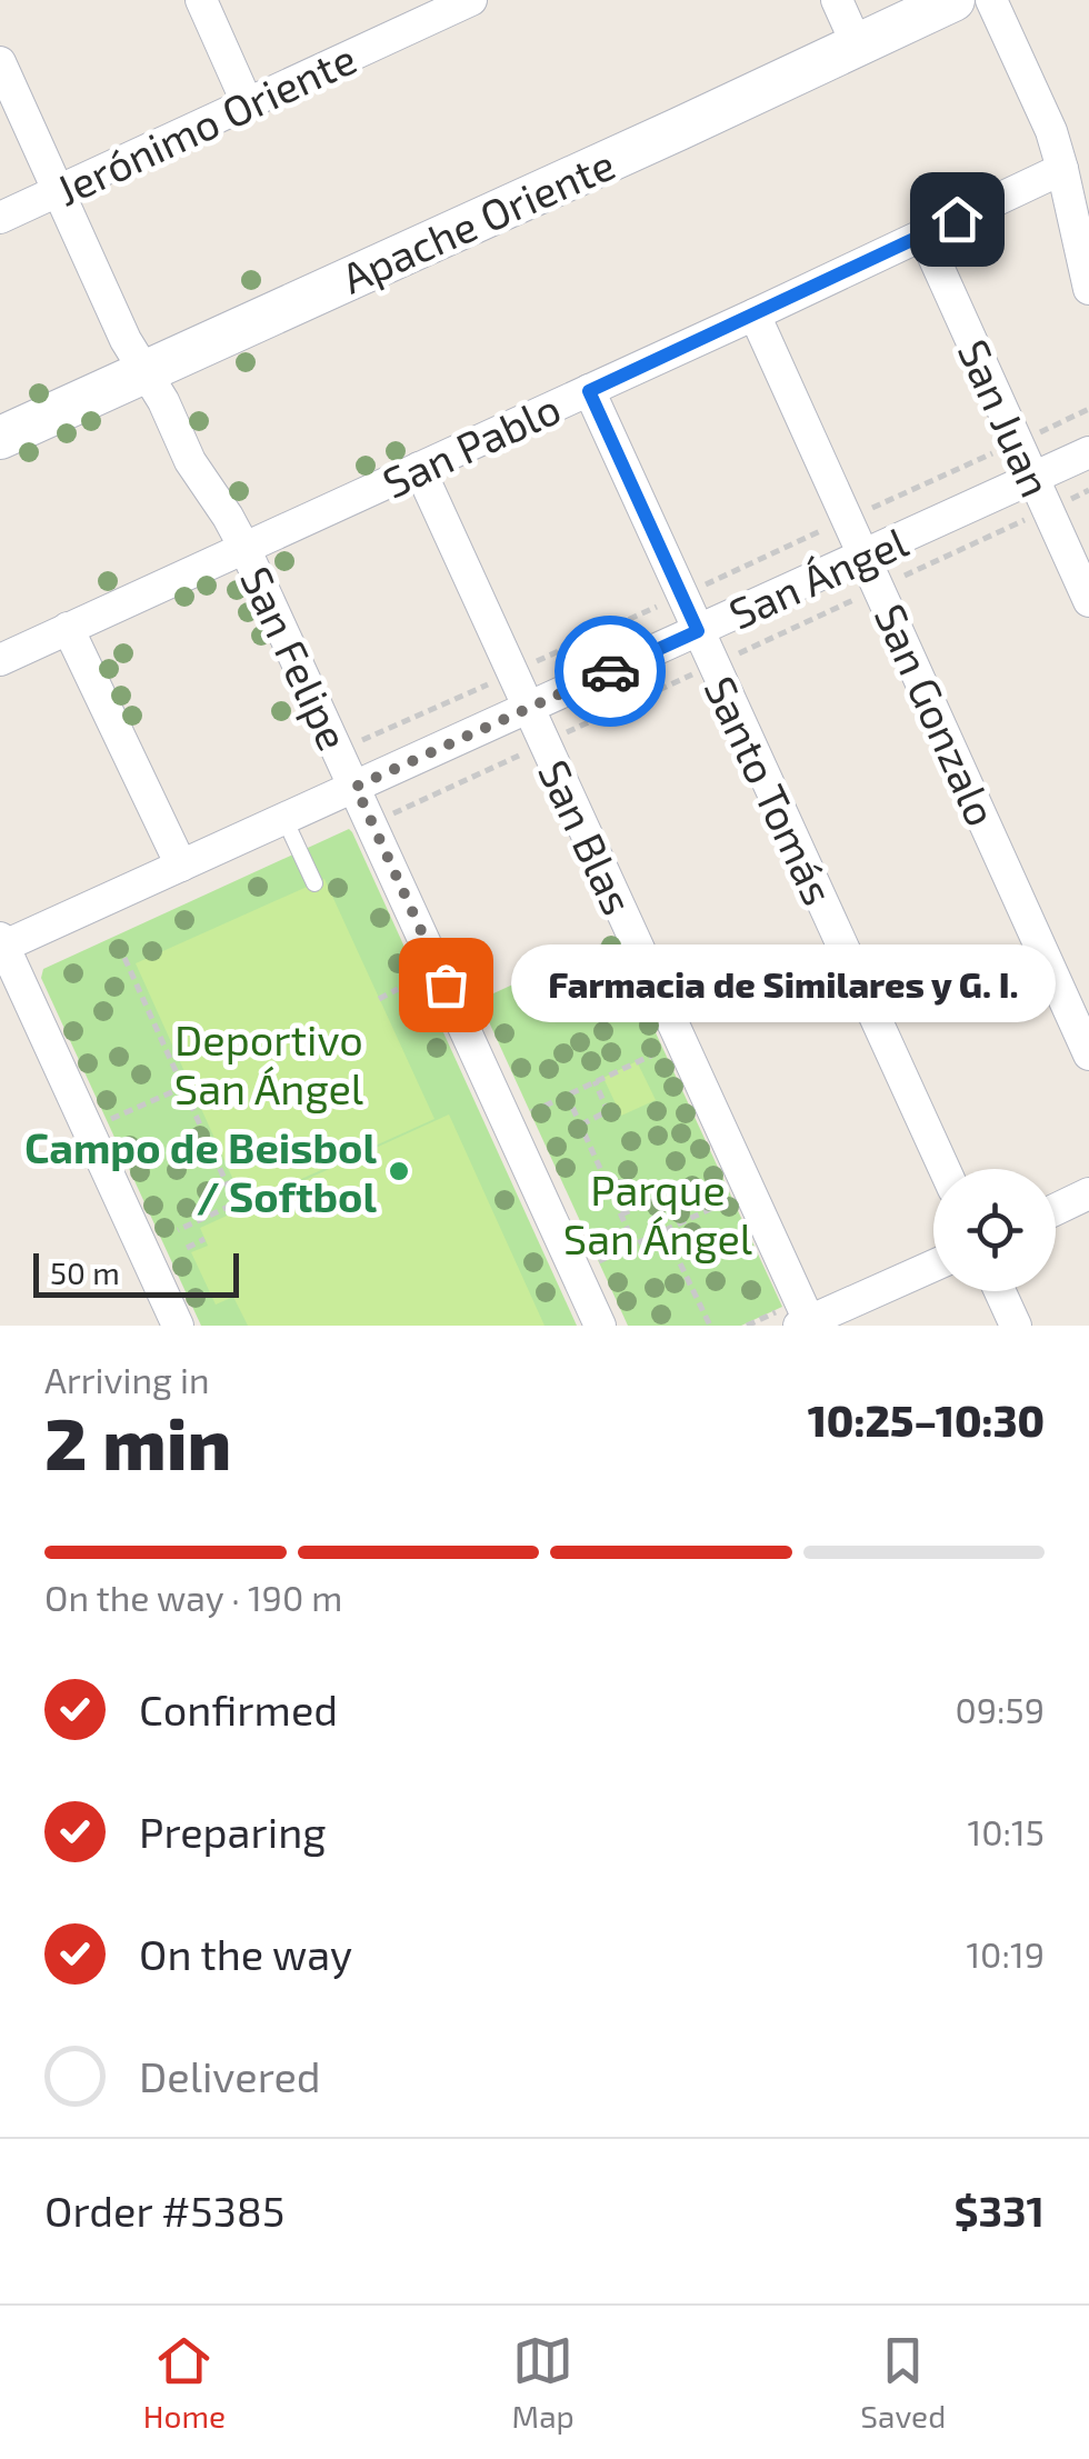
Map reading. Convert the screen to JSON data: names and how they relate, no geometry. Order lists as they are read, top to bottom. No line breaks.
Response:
{"streets":{"street":["Jerónimo Oriente","Apache Oriente","San Juan","San Pablo","San Ángel","San Felipe","San Gonzalo","Santo Tomás","San Blas"]},"crossings":[["Jerónimo Oriente","San Felipe"],["Apache Oriente","San Felipe"],["San Juan","San Pablo"],["San Juan","San Ángel"],["San Pablo","San Felipe"],["San Pablo","San Gonzalo"],["San Pablo","Santo Tomás"],["San Pablo","San Blas"],["San Ángel","San Felipe"],["San Ángel","San Gonzalo"],["San Ángel","Santo Tomás"],["San Ángel","San Blas"]],"parks":["Deportivo San Ángel","Parque San Ángel"],"places":["Farmacia de Similares y G. I.","Campo de Beisbol / Softbol"],"scale_bar":"50 m","page":{"bubble":"Farmacia de Similares y G. I.","scale":"50 m","heading":["2 min","Arriving in","10:25–10:30"],"panel":["Order #5385","$331"],"bar":"On the way · 190 m","list":[["Confirmed","09:59"],["Preparing","10:15"],["On the way","10:19"],"Delivered"],"tabs":["Home","Map","Saved"]}}
